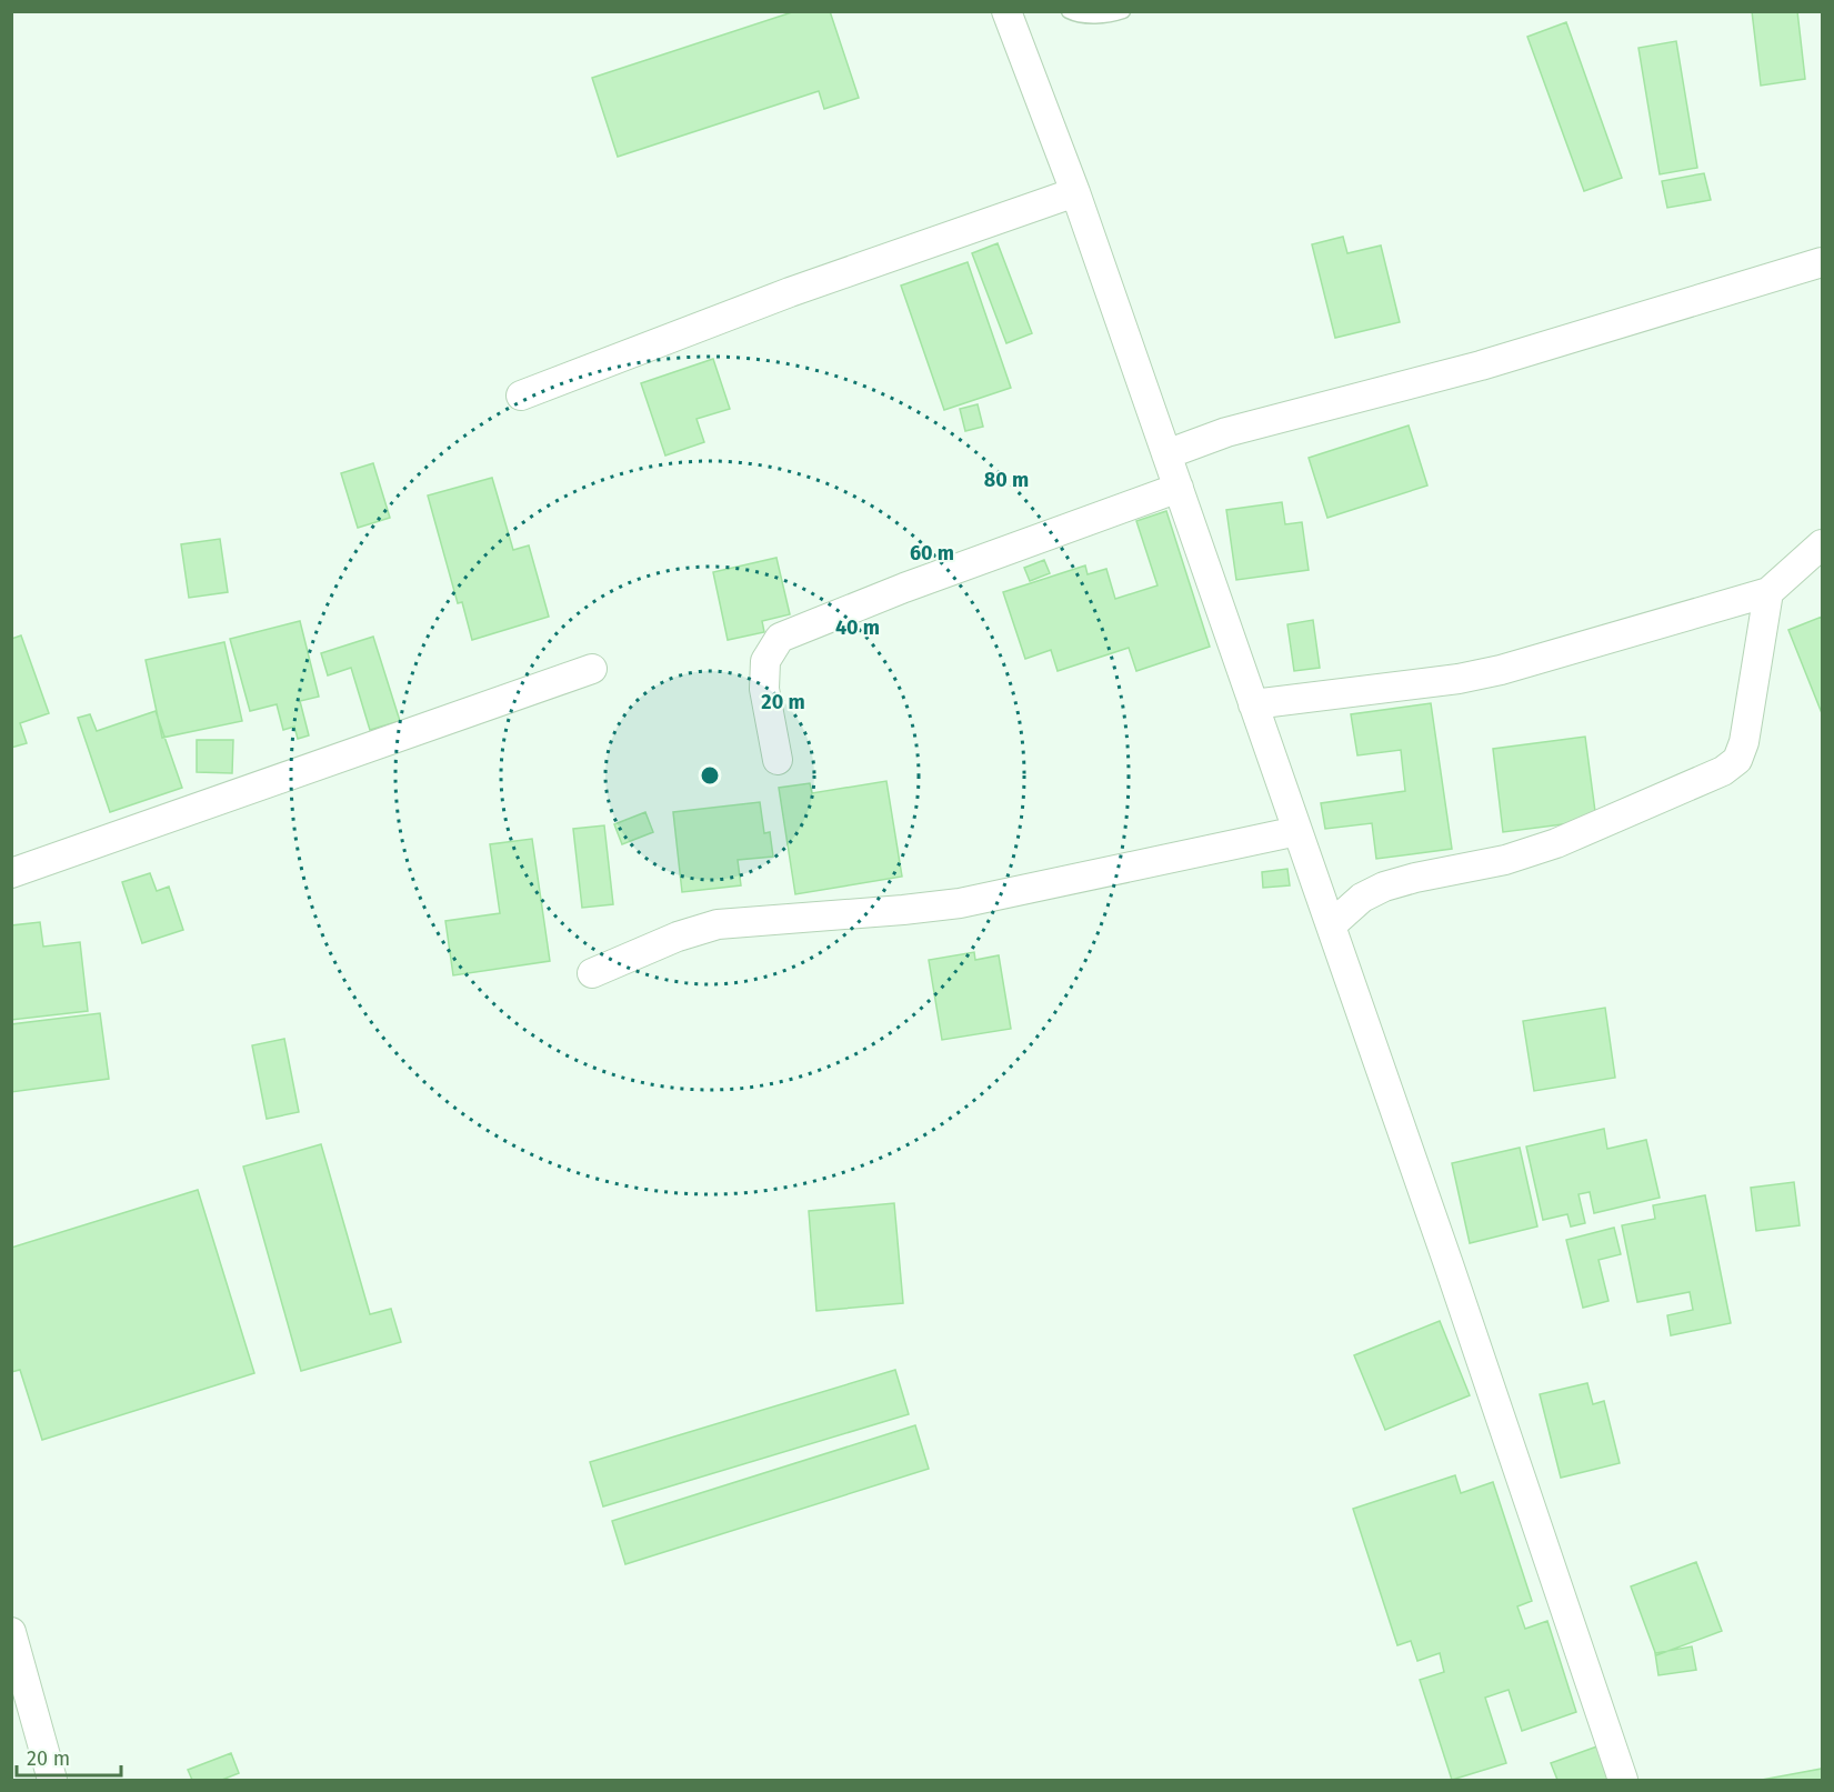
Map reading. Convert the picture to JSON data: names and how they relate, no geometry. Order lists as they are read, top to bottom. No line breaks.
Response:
{"scale_bar":"20 m","rings":["80 m","60 m","40 m","20 m"]}
